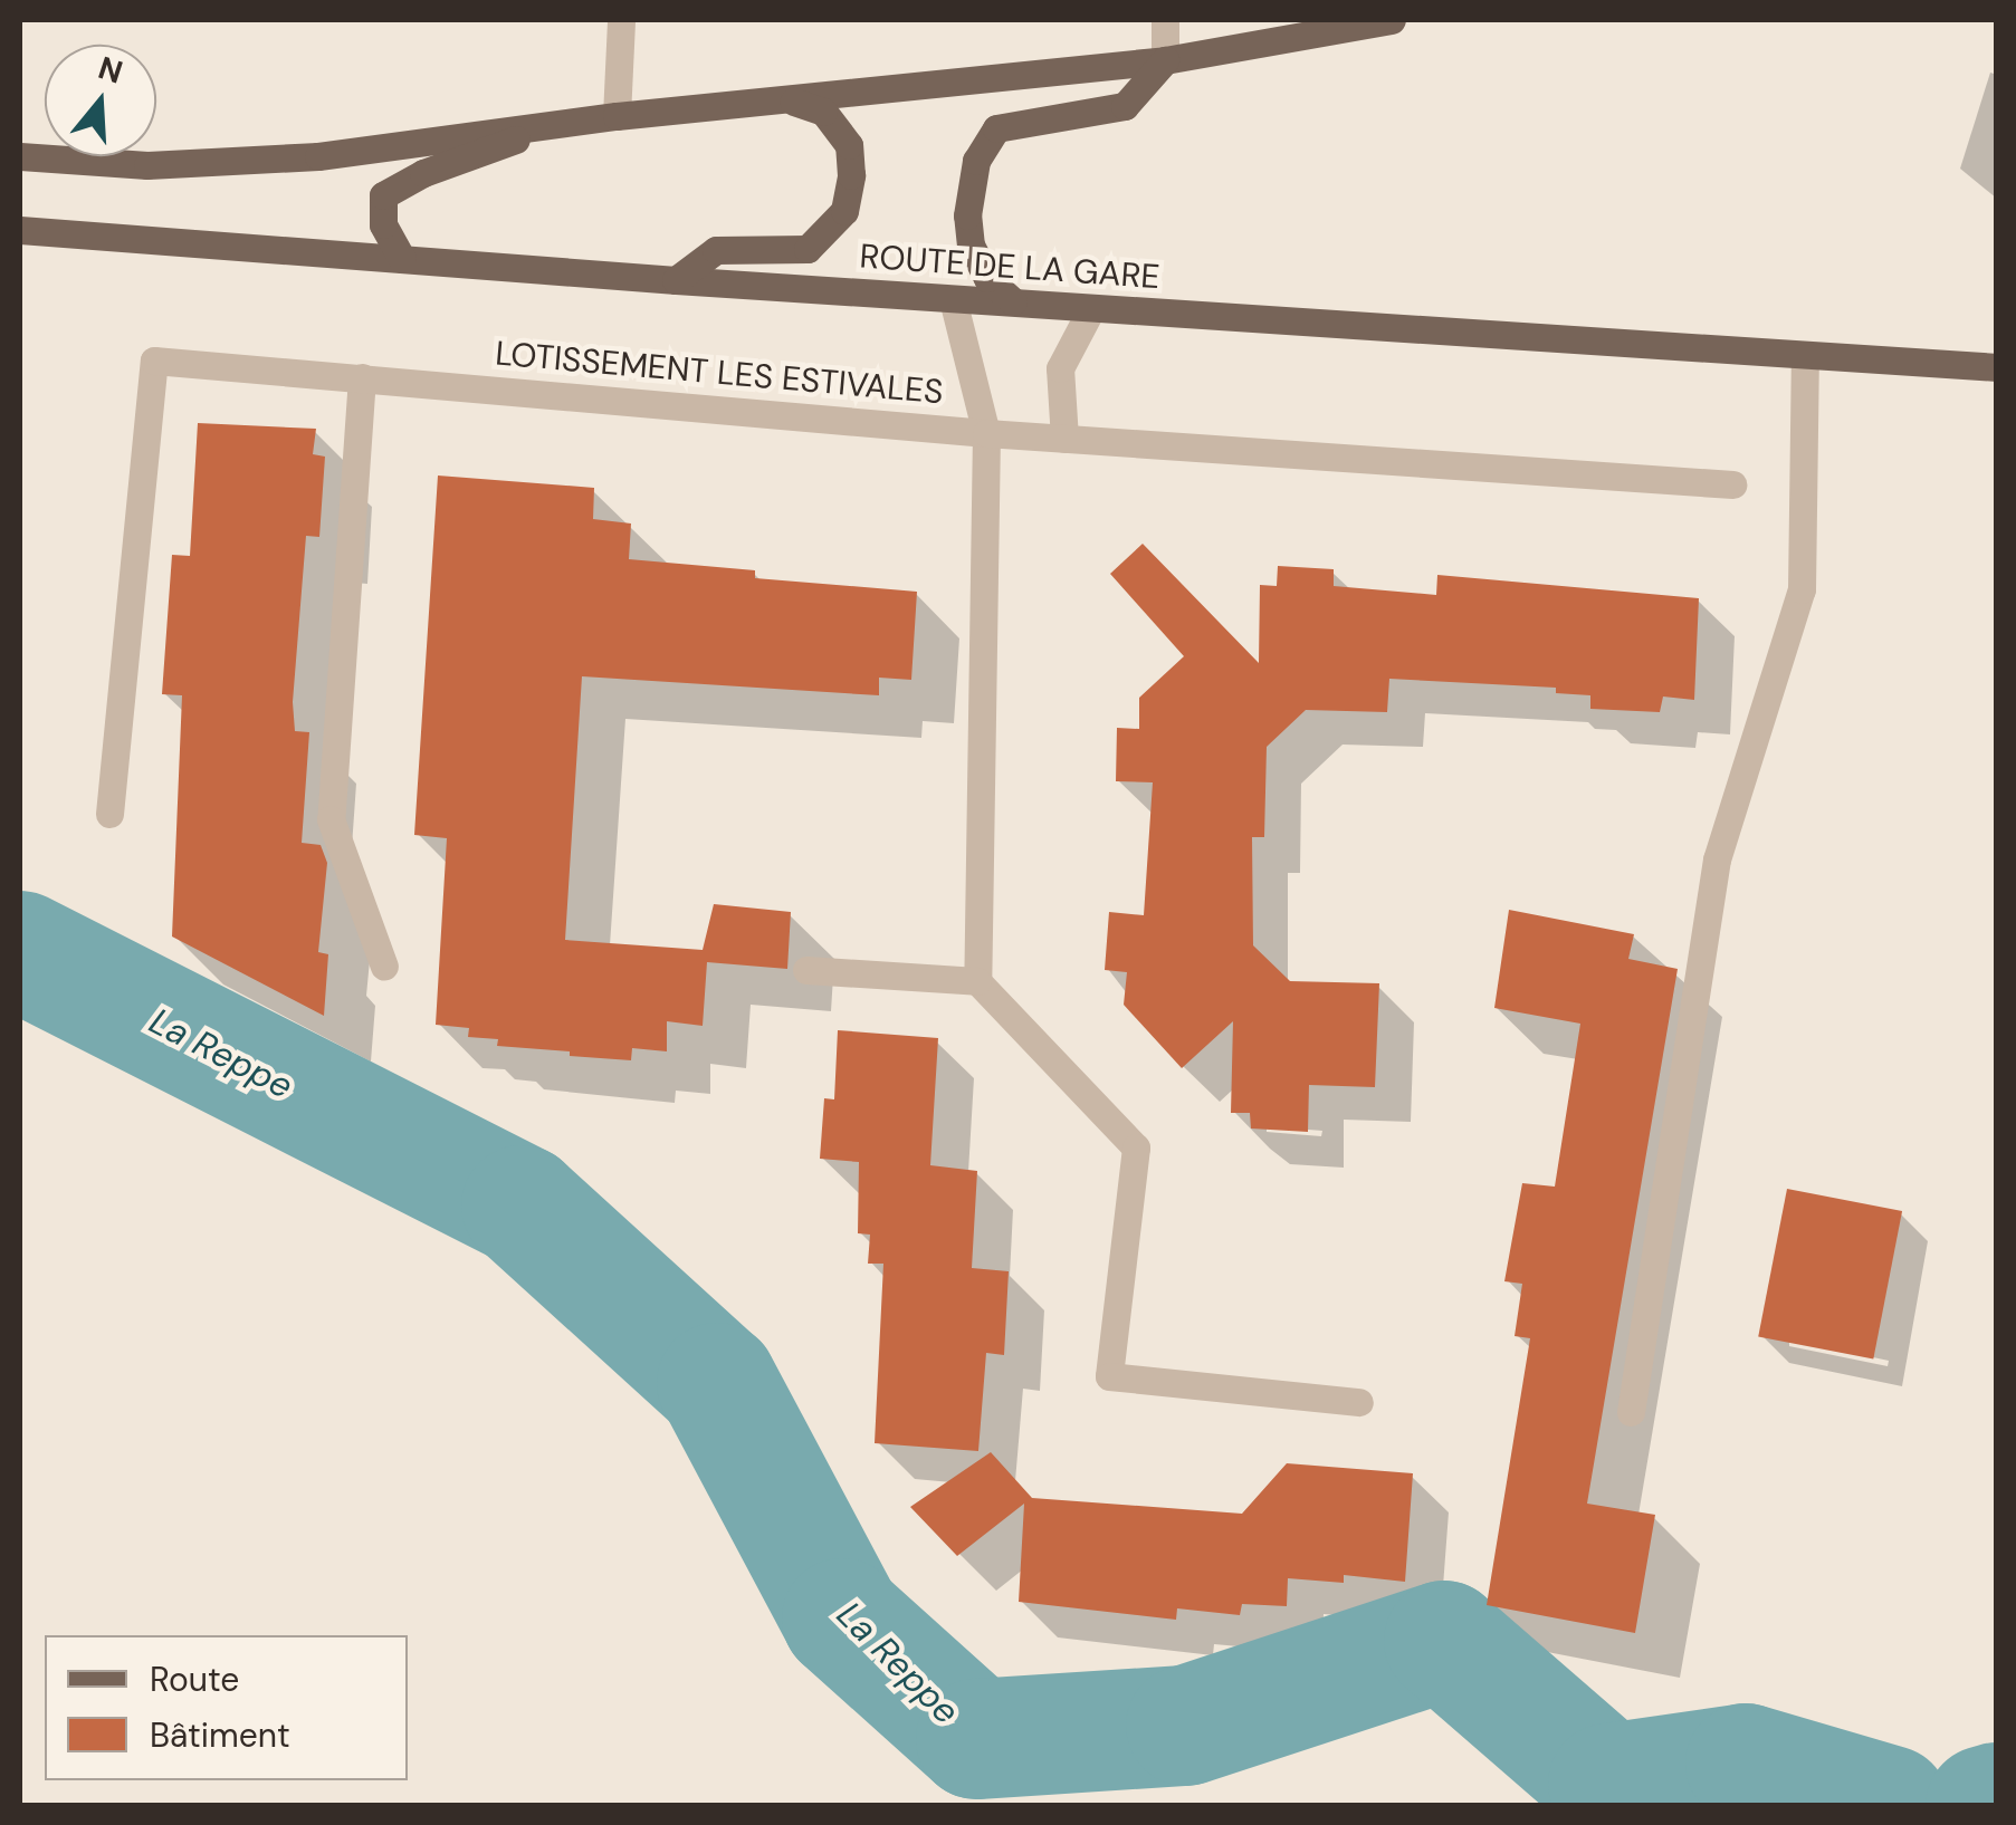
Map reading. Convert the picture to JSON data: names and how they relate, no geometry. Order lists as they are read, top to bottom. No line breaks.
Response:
{"streets":{"main road":["ROUTE DE LA GARE"],"street":["LOTISSEMENT LES ESTIVALES"]},"water":["La Reppe"],"legend":["Route","Bâtiment"],"north":"top"}
